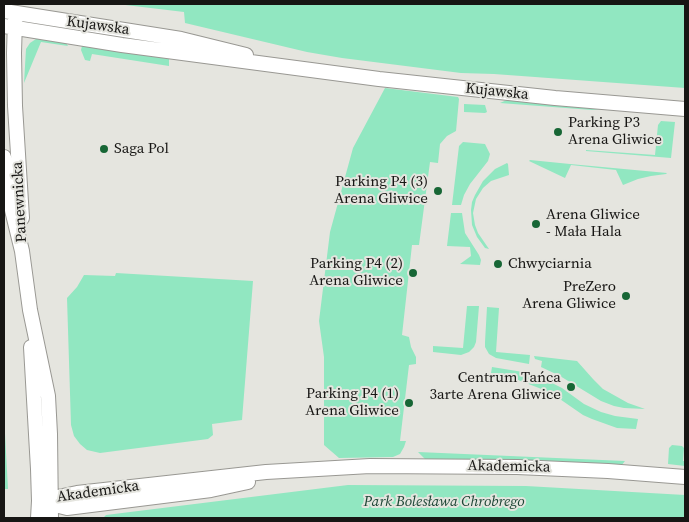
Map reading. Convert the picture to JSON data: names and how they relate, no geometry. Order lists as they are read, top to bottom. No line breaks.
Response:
{"streets":{"street":["Kujawska","Panewnicka","Akademicka"]},"crossings":[["Kujawska","Panewnicka"],["Panewnicka","Akademicka"]],"parks":["Park Bolesława Chrobrego"],"places":["Parking P3 Arena Gliwice","Saga Pol","Parking P4 (3) Arena Gliwice","Arena Gliwice - Mała Hala","Chwyciarnia","Parking P4 (2) Arena Gliwice","PreZero Arena Gliwice","Centrum Tańca 3arte Arena Gliwice","Parking P4 (1) Arena Gliwice"]}
